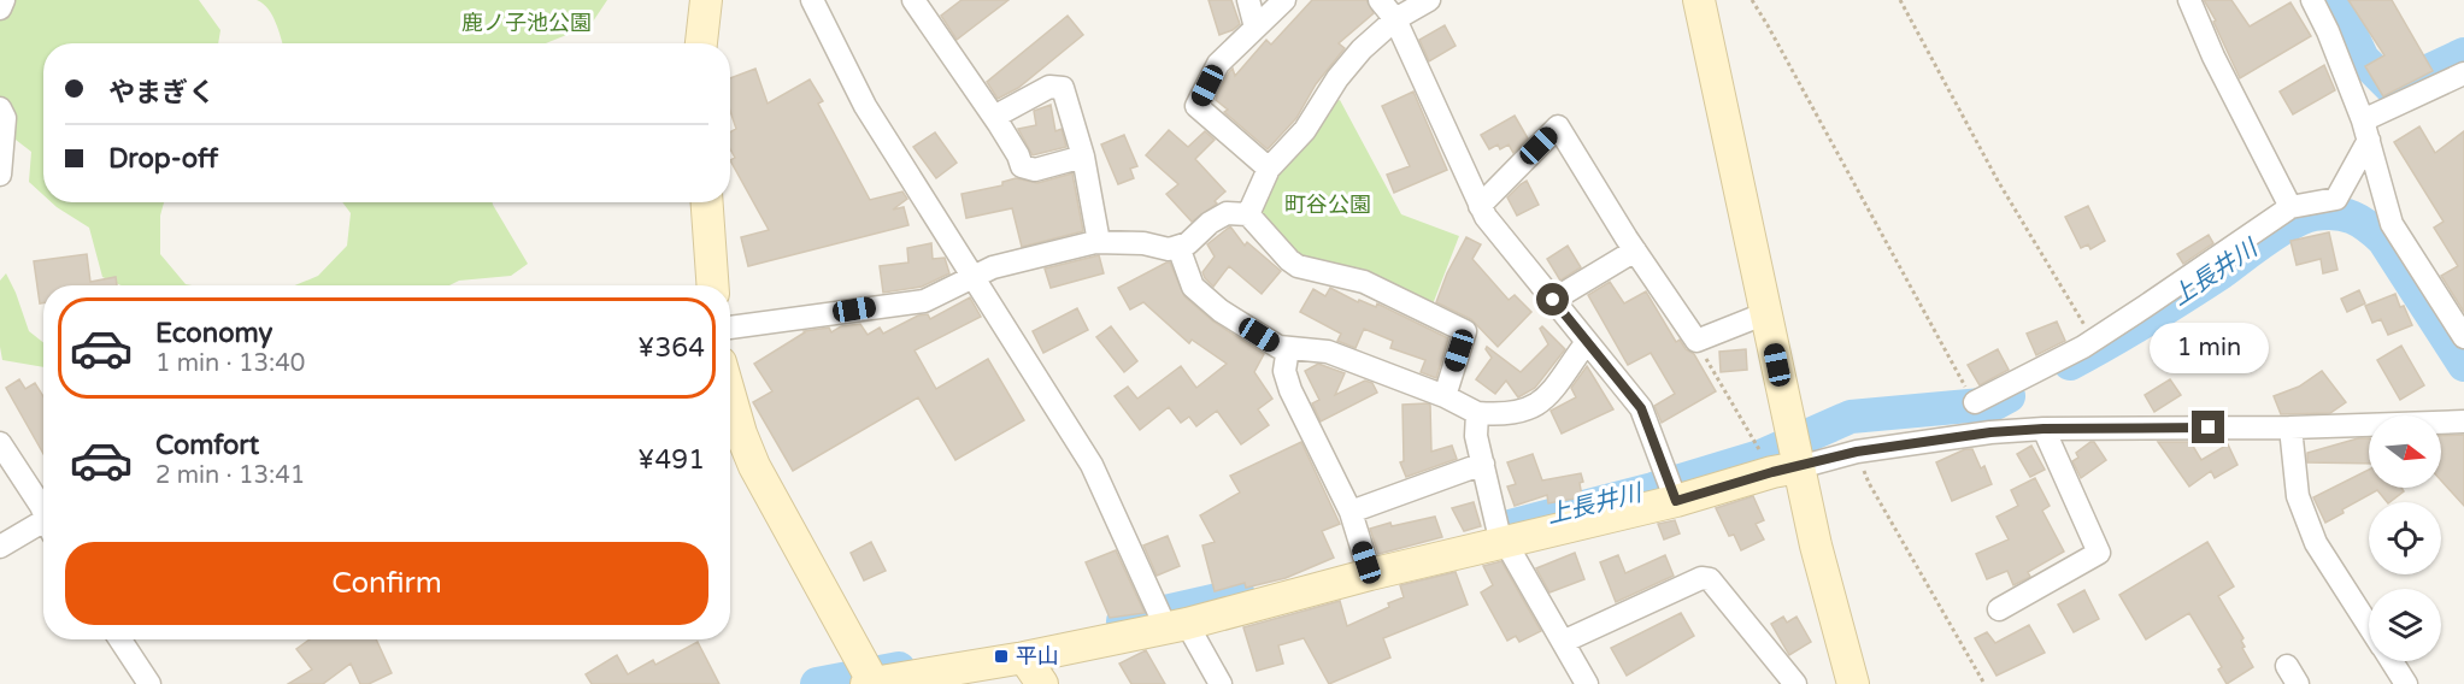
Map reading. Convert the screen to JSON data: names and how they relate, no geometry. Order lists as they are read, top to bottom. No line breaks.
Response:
{"water":["上長井川"],"parks":["鹿ノ子池公園","町谷公園"],"places":{"transit":["平山"]},"north":"right","page":{"banner":["やまぎく","Drop-off"],"list":[{"name":"Economy","note":"1 min · 13:40","value":"¥364"},{"name":"Comfort","note":"2 min · 13:41","value":"¥491"}],"bubble":"1 min","buttons":"Confirm"}}
